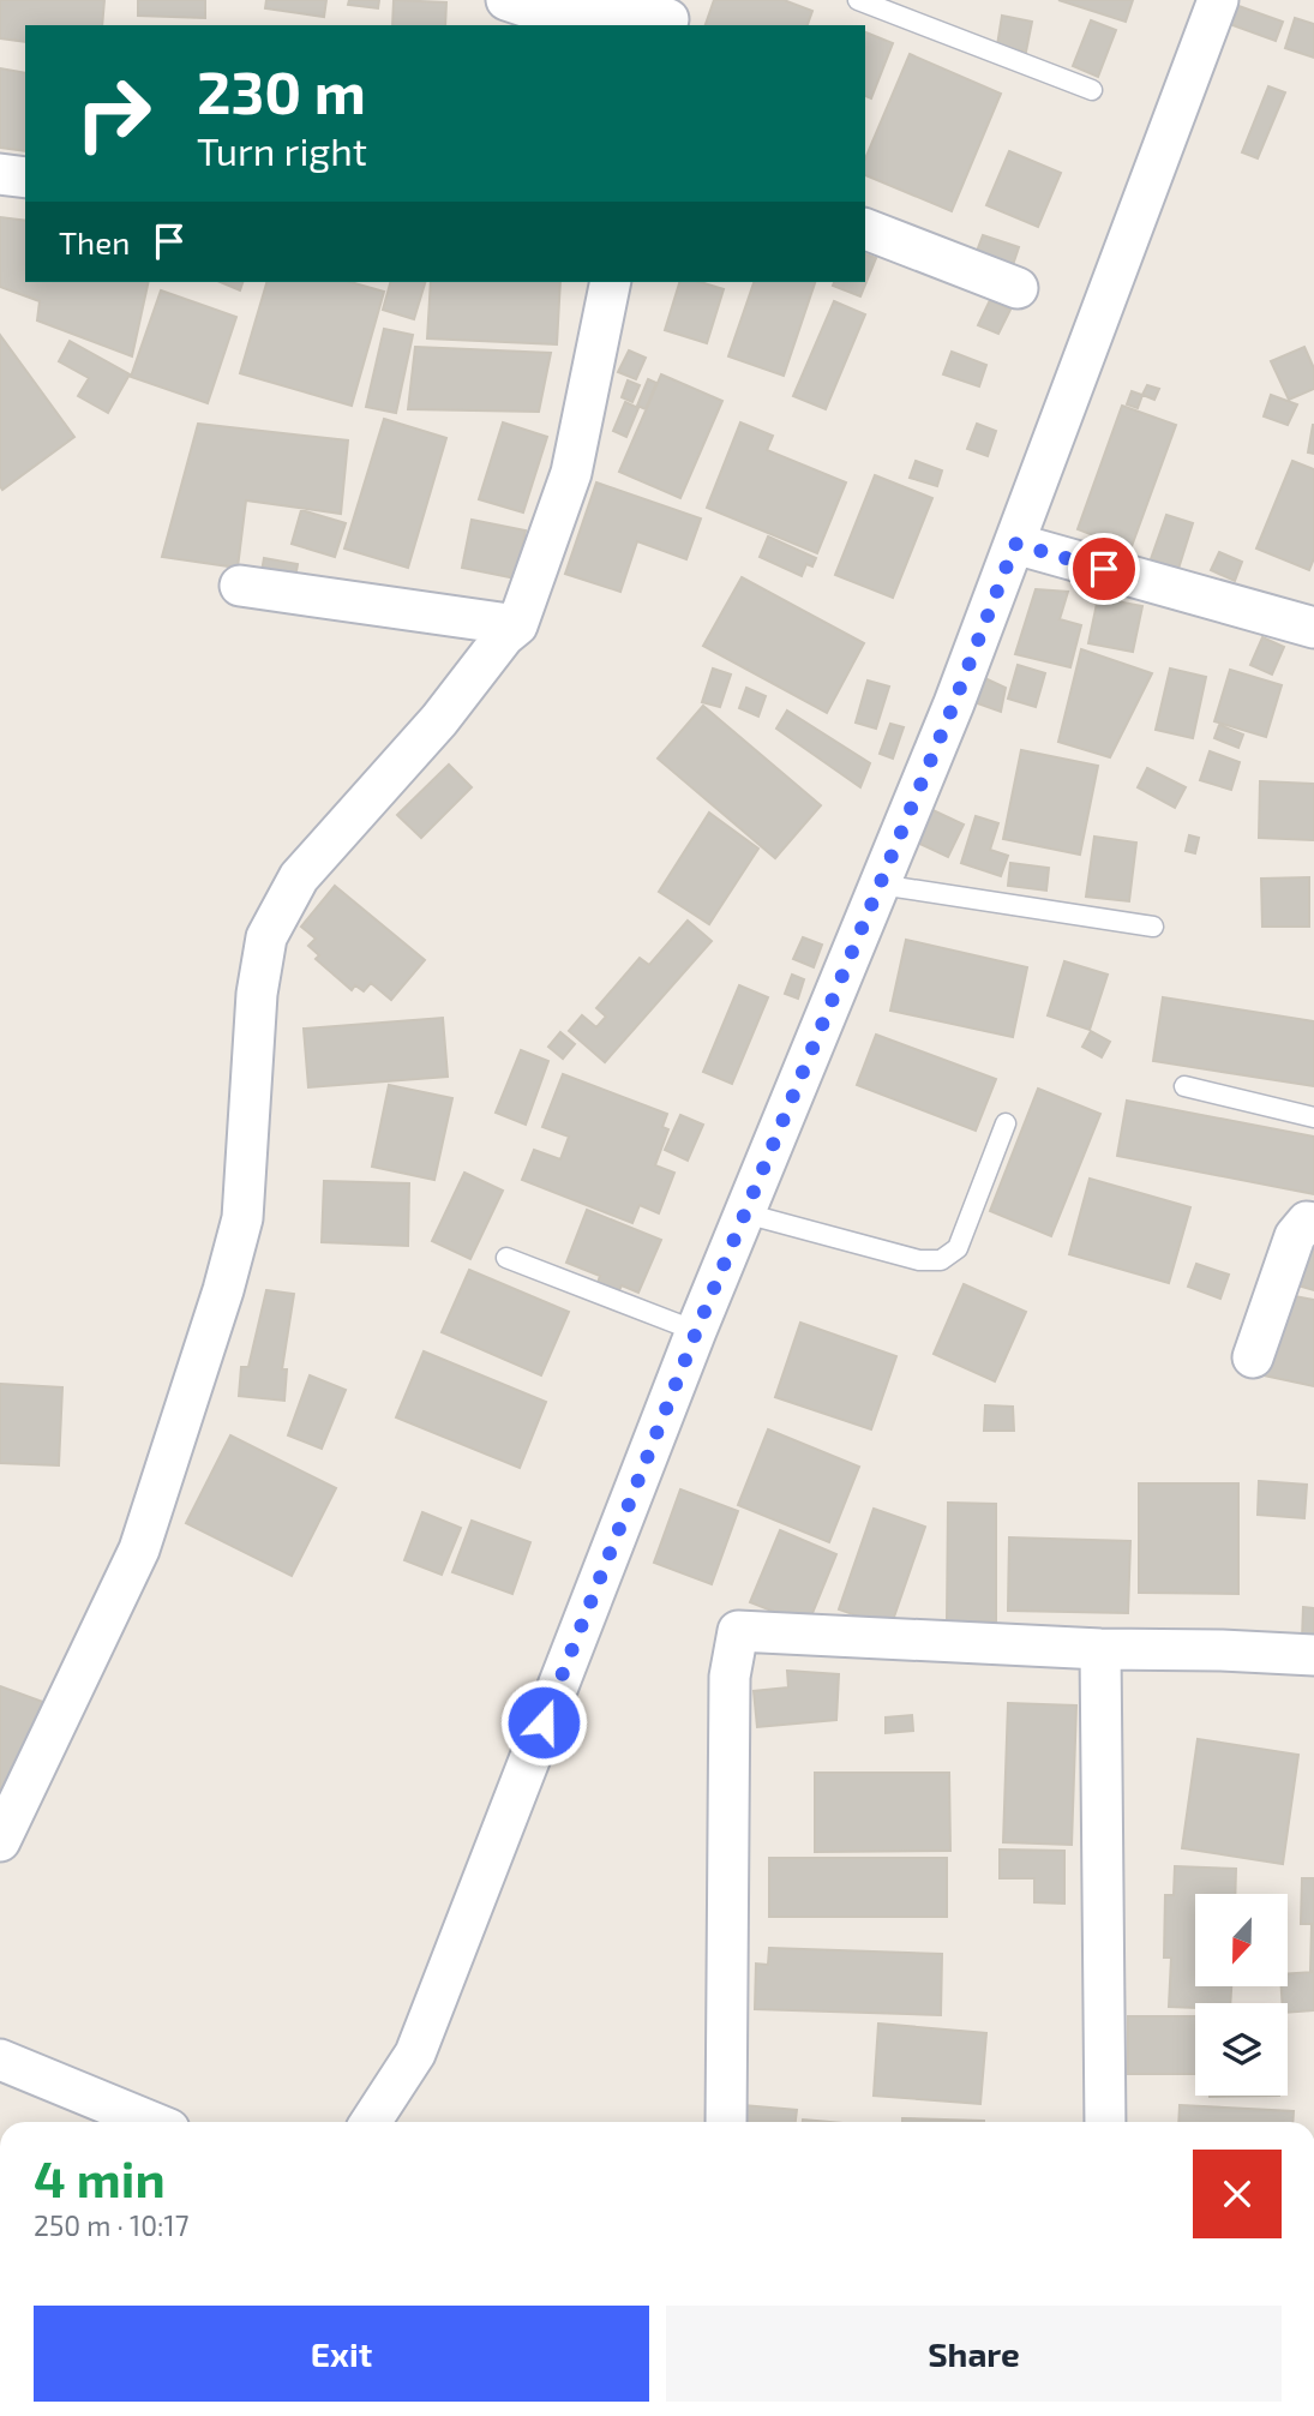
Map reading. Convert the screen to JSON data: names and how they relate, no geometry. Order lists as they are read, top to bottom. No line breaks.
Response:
{"north":"bottom","page":{"turn":["230 m","Turn right"],"then":"Then","heading":["4 min","250 m · 10:17"],"buttons":["Exit","Share"]}}
